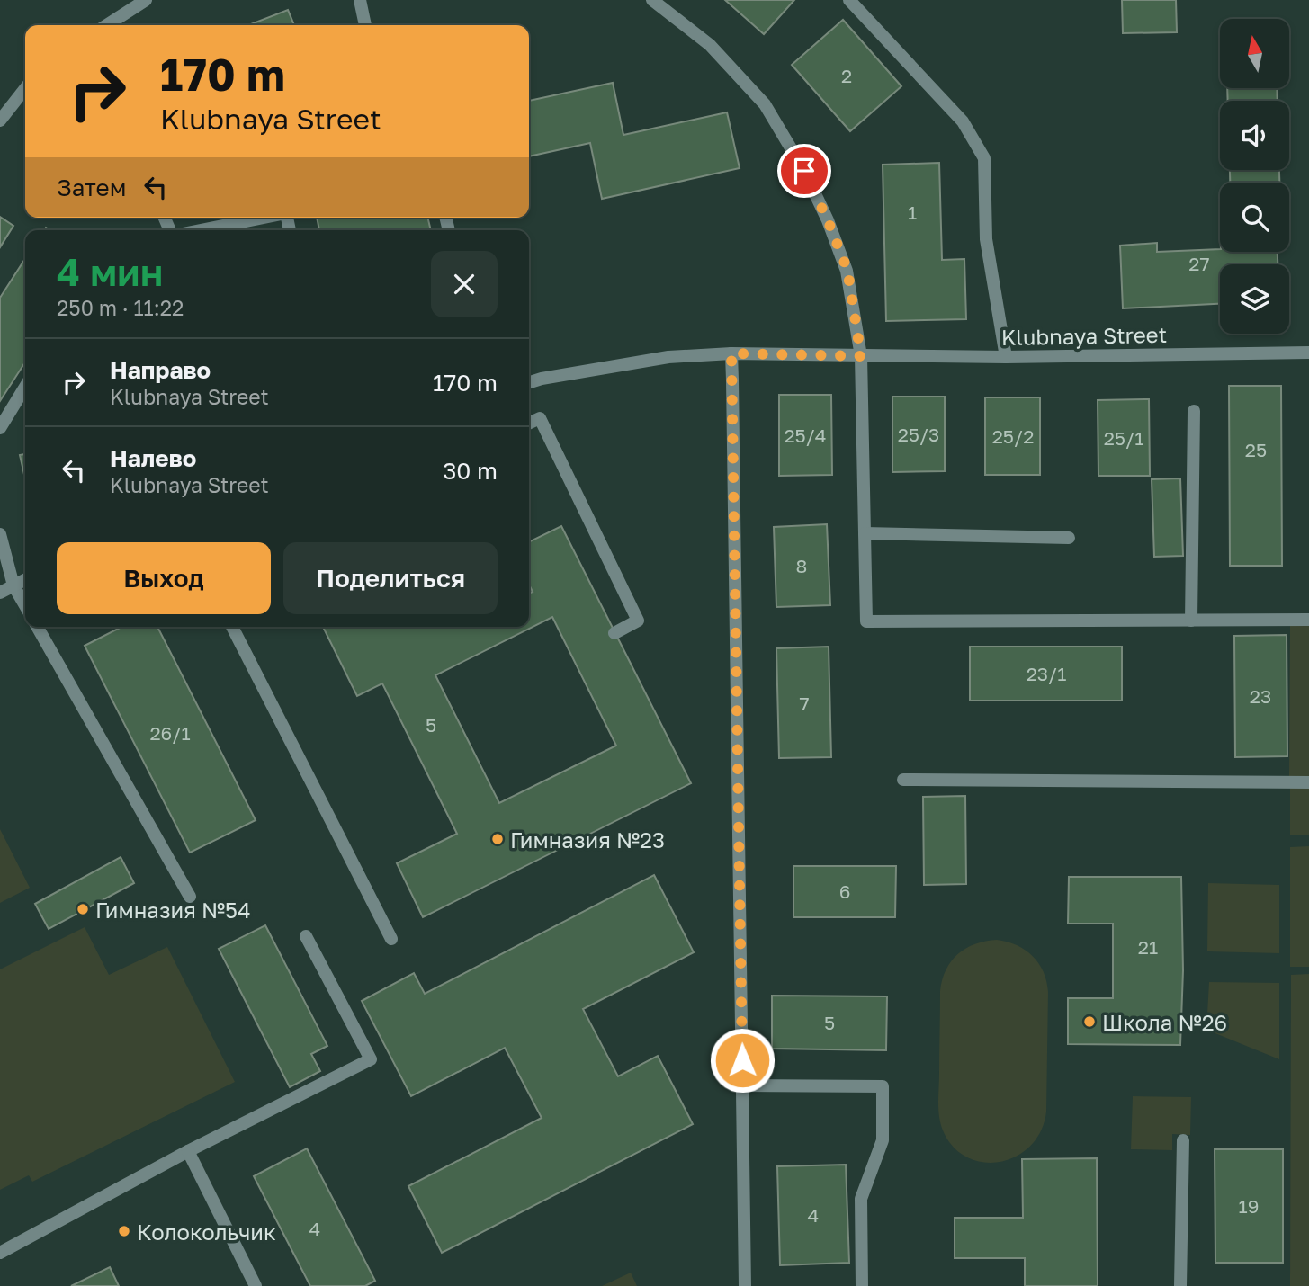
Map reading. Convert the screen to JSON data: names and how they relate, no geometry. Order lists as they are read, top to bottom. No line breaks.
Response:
{"streets":{"street":["Klubnaya Street"]},"places":["Гимназия №23","Гимназия №54","Школа №26","Колокольчик"],"house_numbers":["2","1","27","25/3","25/4","25/2","25/1","25","8","23/1","23","7","5","26/1","6","21","5","19","4","4"],"north":"top","page":{"turn":["170 m","Klubnaya Street"],"then":"Затем","heading":["4 мин","250 m · 11:22"],"list":[{"name":"Направо","note":"Klubnaya Street","value":"170 m"},{"name":"Налево","note":"Klubnaya Street","value":"30 m"}],"buttons":["Выход","Поделиться"]}}
